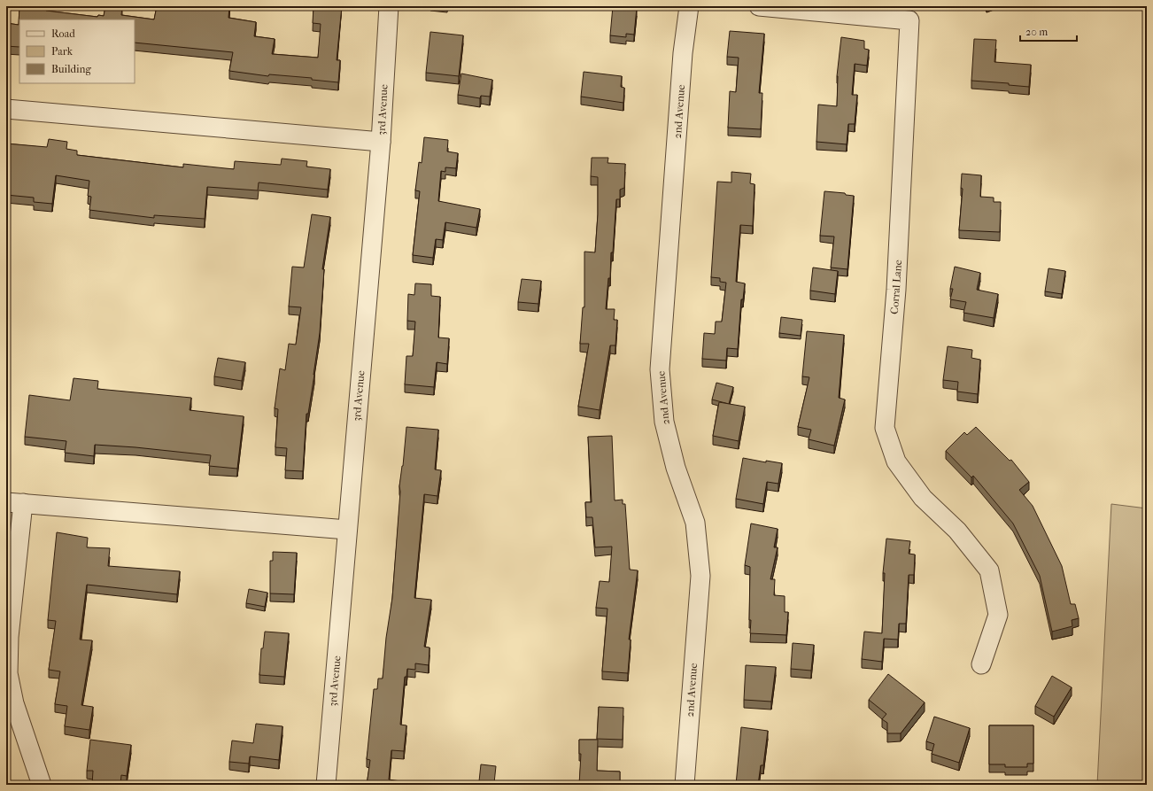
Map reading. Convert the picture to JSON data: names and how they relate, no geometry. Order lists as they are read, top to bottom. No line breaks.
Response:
{"streets":{"street":["3rd Avenue","2nd Avenue","Corral Lane"]},"legend":["Road","Park","Building"],"scale_bar":"20 m"}
